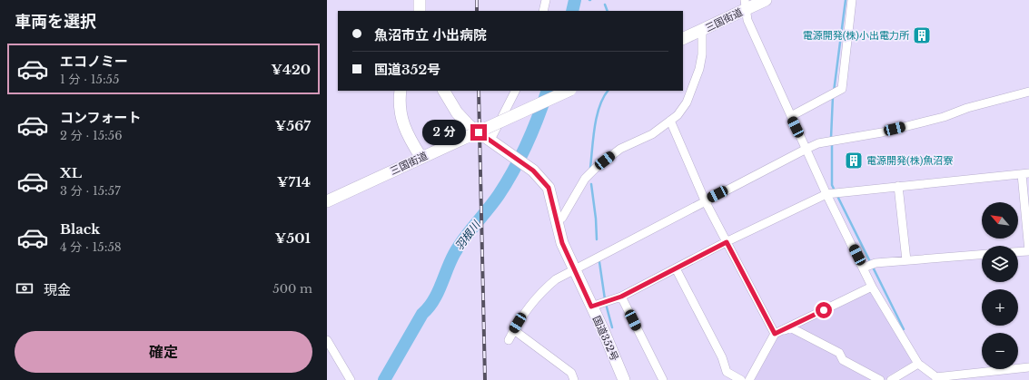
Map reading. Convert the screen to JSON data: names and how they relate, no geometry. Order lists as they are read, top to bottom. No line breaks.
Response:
{"streets":{"highway":["三国街道","国道352号"]},"water":["羽根川"],"places":{"building":["電源開発(株)小出電力所","電源開発(株)魚沼寮"]},"north":"top left","page":{"heading":"車両を選択","banner":["魚沼市立 小出病院","国道352号"],"list":[{"name":"エコノミー","note":"1 分 · 15:55","value":"¥420"},{"name":"コンフォート","note":"2 分 · 15:56","value":"¥567"},{"name":"XL","note":"3 分 · 15:57","value":"¥714"},{"name":"Black","note":"4 分 · 15:58","value":"¥501"}],"bubble":"2 分","map_buttons":["+","−"],"pay":["現金","500 m"],"buttons":"確定"}}
